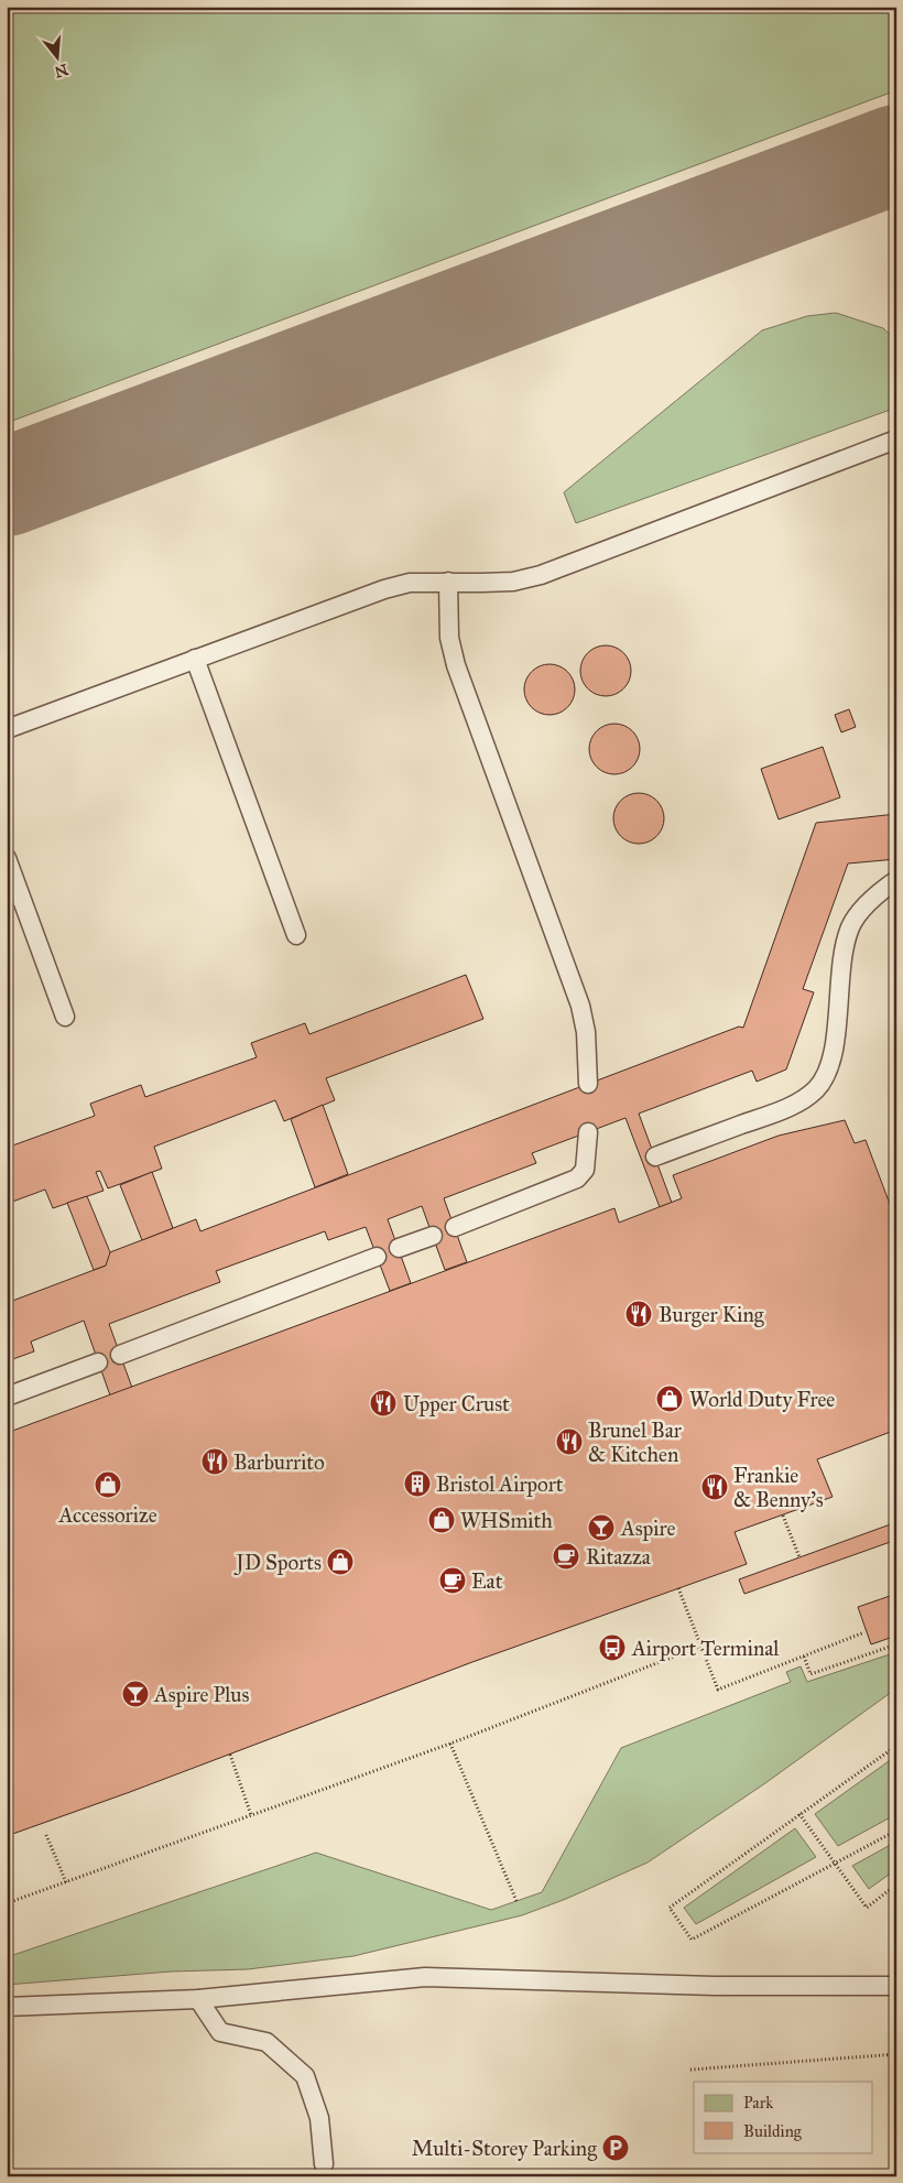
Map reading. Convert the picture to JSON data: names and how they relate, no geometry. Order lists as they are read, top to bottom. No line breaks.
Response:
{"places":{"restaurant":["Burger King","Upper Crust","Brunel Bar & Kitchen","Barburrito","Frankie & Benny's"],"shop":["World Duty Free","Accessorize","WHSmith","JD Sports"],"building":["Bristol Airport"],"bar":["Aspire","Aspire Plus"],"cafe":["Ritazza","Eat"],"bus stop":["Airport Terminal"],"parking":["Multi-Storey Parking"]},"legend":["Park","Building"],"north":"bottom"}
